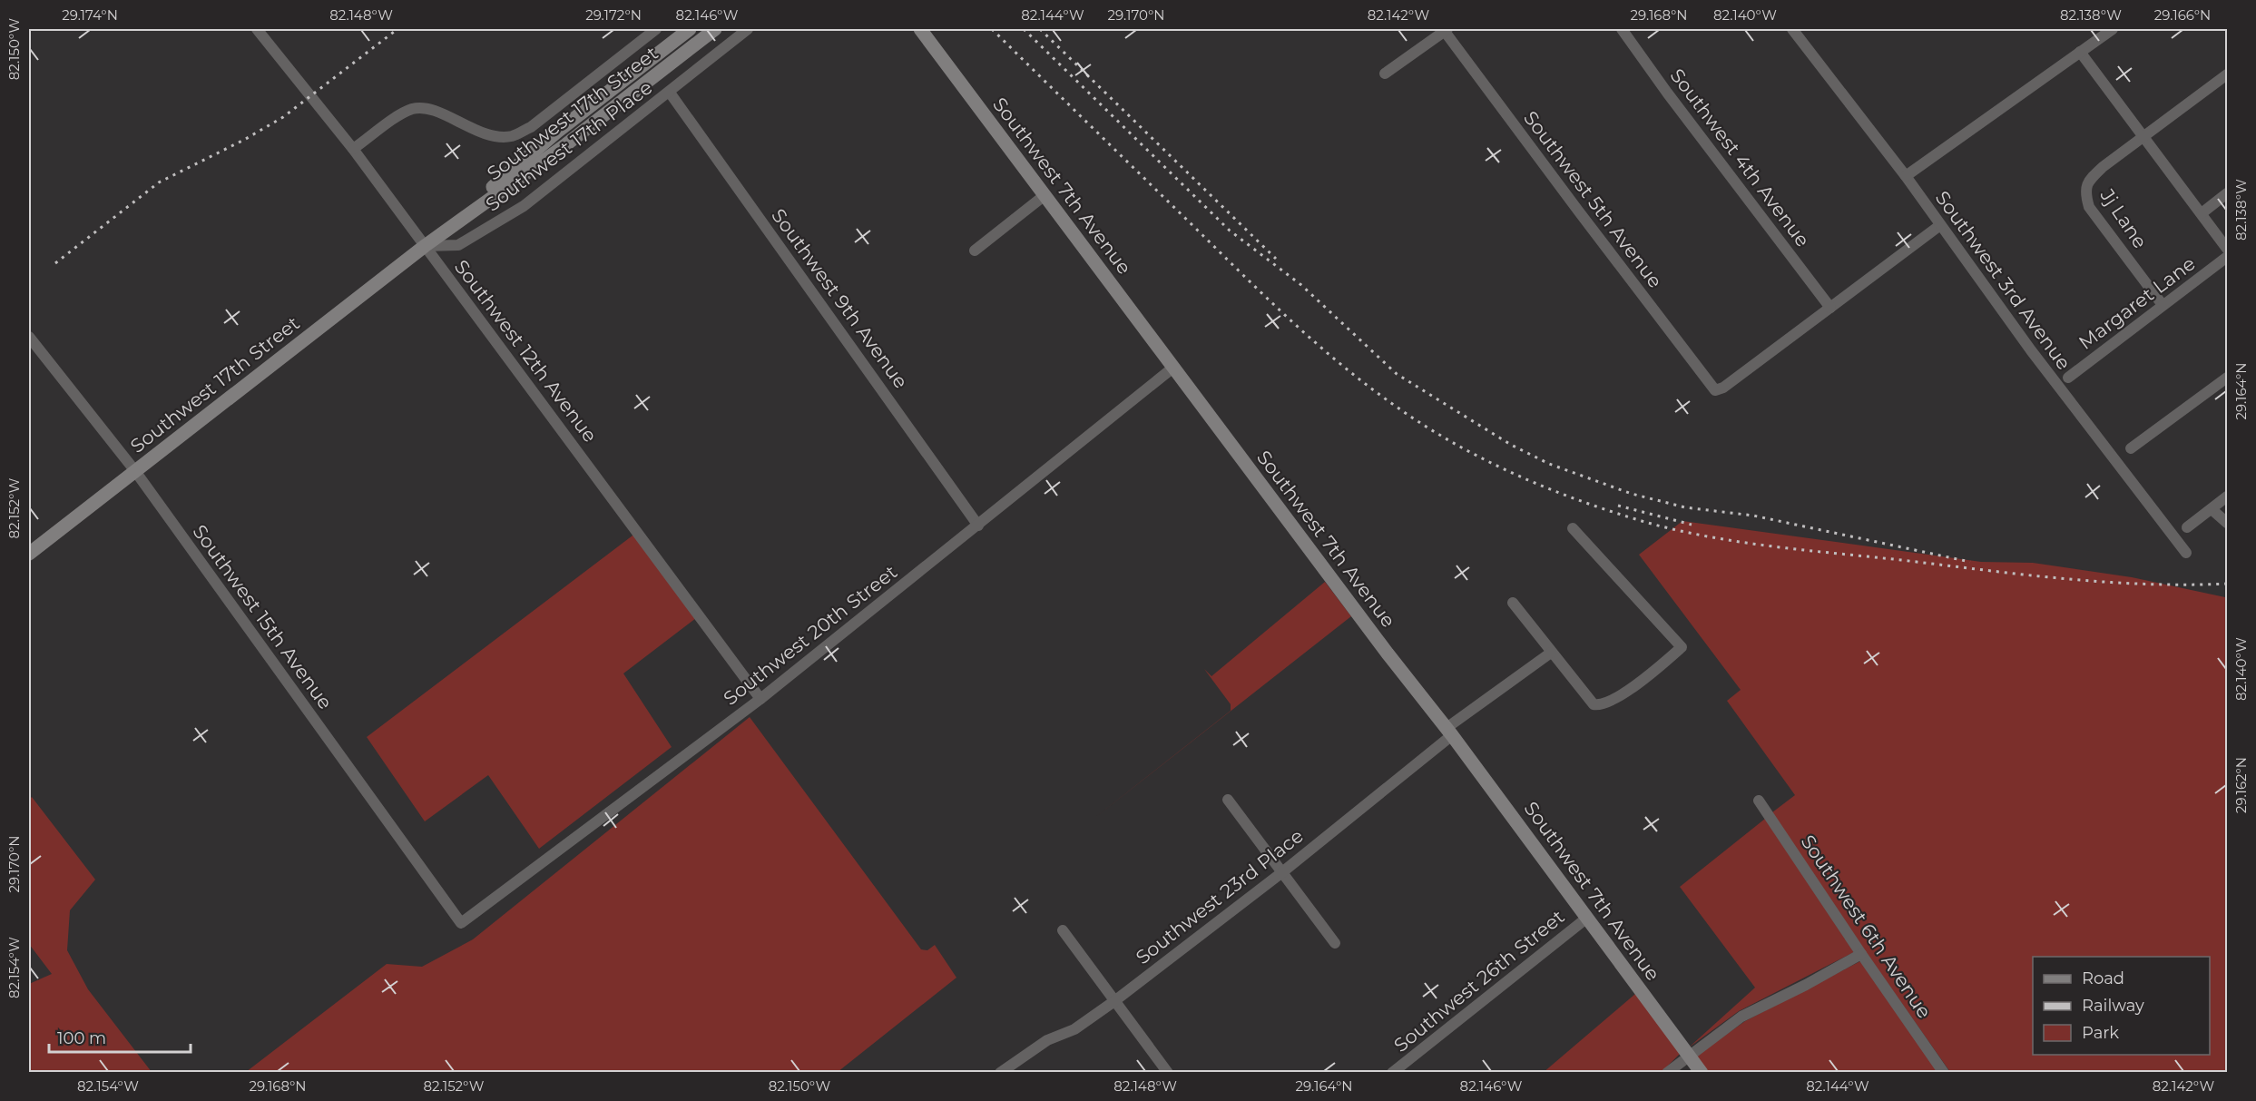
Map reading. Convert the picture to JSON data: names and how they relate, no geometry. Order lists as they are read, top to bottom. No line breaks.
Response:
{"streets":{"street":["Southwest 17th Street","Southwest 17th Place","Southwest 4th Avenue","Southwest 7th Avenue","Southwest 5th Avenue","Jj Lane","Southwest 3rd Avenue","Southwest 9th Avenue","Margaret Lane","Southwest 12th Avenue","Southwest 15th Avenue","Southwest 20th Street","Southwest 23rd Place","Southwest 6th Avenue","Southwest 26th Street"]},"crossings":[["Southwest 17th Street","Southwest 17th Place"],["Southwest 17th Street","Southwest 12th Avenue"],["Southwest 17th Street","Southwest 15th Avenue"],["Southwest 17th Place","Southwest 9th Avenue"],["Southwest 17th Place","Southwest 12th Avenue"],["Southwest 4th Avenue","Southwest 5th Avenue"],["Southwest 7th Avenue","Southwest 20th Street"],["Southwest 7th Avenue","Southwest 23rd Place"],["Southwest 7th Avenue","Southwest 26th Street"],["Jj Lane","Margaret Lane"],["Southwest 9th Avenue","Southwest 20th Street"],["Southwest 12th Avenue","Southwest 20th Street"],["Southwest 15th Avenue","Southwest 20th Street"]],"legend":["Road","Railway","Park"],"scale_bar":"100 m","coordinates":["29.174°N","82.148°W","29.172°N","82.146°W","82.144°W","29.170°N","82.142°W","29.168°N","82.140°W","82.138°W","29.166°N","82.150°W","29.164°N","82.152°W","29.162°N","82.154°W"]}
